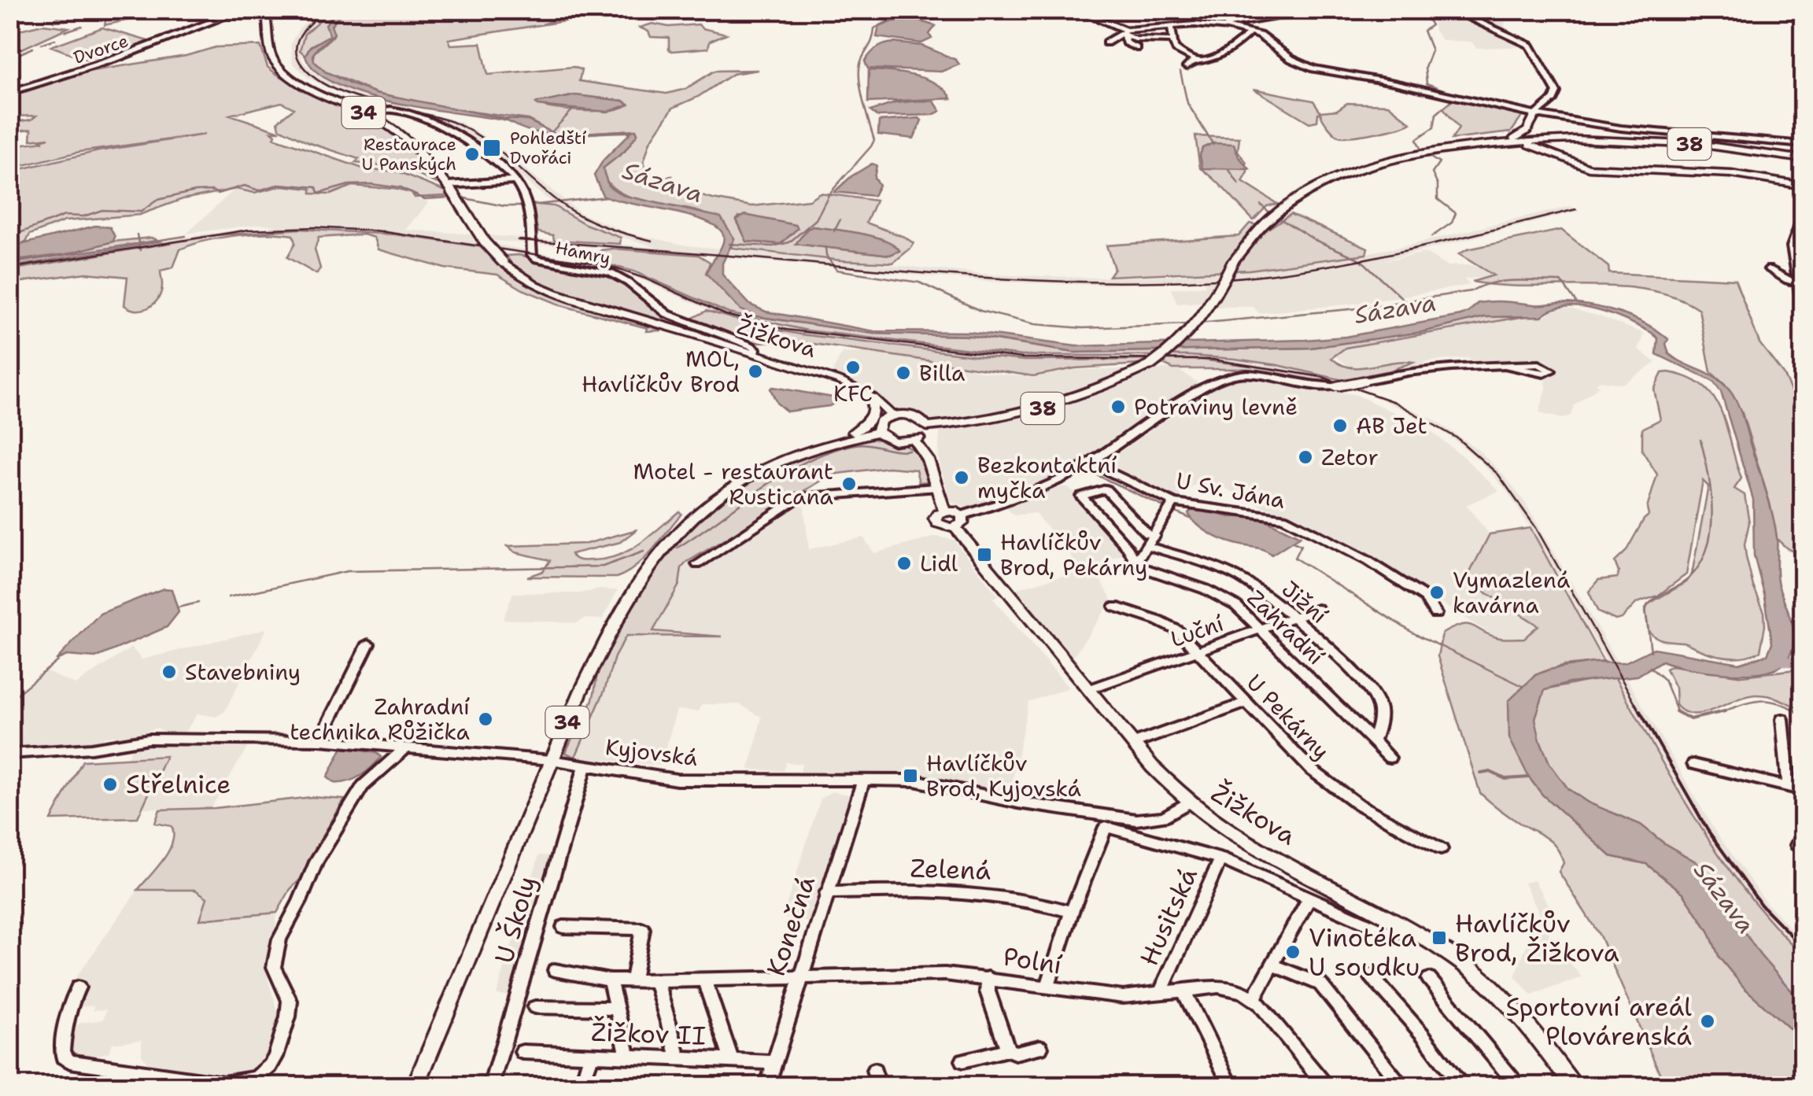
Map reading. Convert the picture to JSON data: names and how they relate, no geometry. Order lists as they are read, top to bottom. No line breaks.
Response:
{"streets":{"main road":["34","38","Žižkova"],"street":["Dvorce","Hamry","U Sv. Jána","Jižní","Zahradní","Luční","U Pekárny","Kyjovská","Zelená","Husitská","U Školy","Konečná","Polní","Žižkov II"]},"crossings":[["34","Hamry"],["34","Žižkova"],["34","Kyjovská"],["38","Žižkova"],["Hamry","Žižkova"],["Žižkova","Luční"],["Žižkova","Kyjovská"],["Jižní","Zahradní"],["Jižní","Luční"],["Zahradní","Luční"],["Luční","U Pekárny"],["Kyjovská","U Školy"],["Kyjovská","Konečná"],["Zelená","Konečná"],["Husitská","Polní"],["Konečná","Polní"],["Konečná","Žižkov II"]],"water":["Sázava"],"places":{"transit":["Pohledští Dvořáci","Havlíčkův Brod, Pekárny","Havlíčkův Brod, Kyjovská","Havlíčkův Brod, Žižkova"],"other":["Restaurace U Panských","KFC","MOL, Havlíčkův Brod","Billa","Potraviny levně","AB Jet","Zetor","Bezkontaktní myčka","Motel - restaurant Rusticana","Lidl","Vymazlená kavárna","Stavebniny","Zahradní technika Růžička","Střelnice","Vinotéka U soudku","Sportovní areál Plovárenská"]}}
